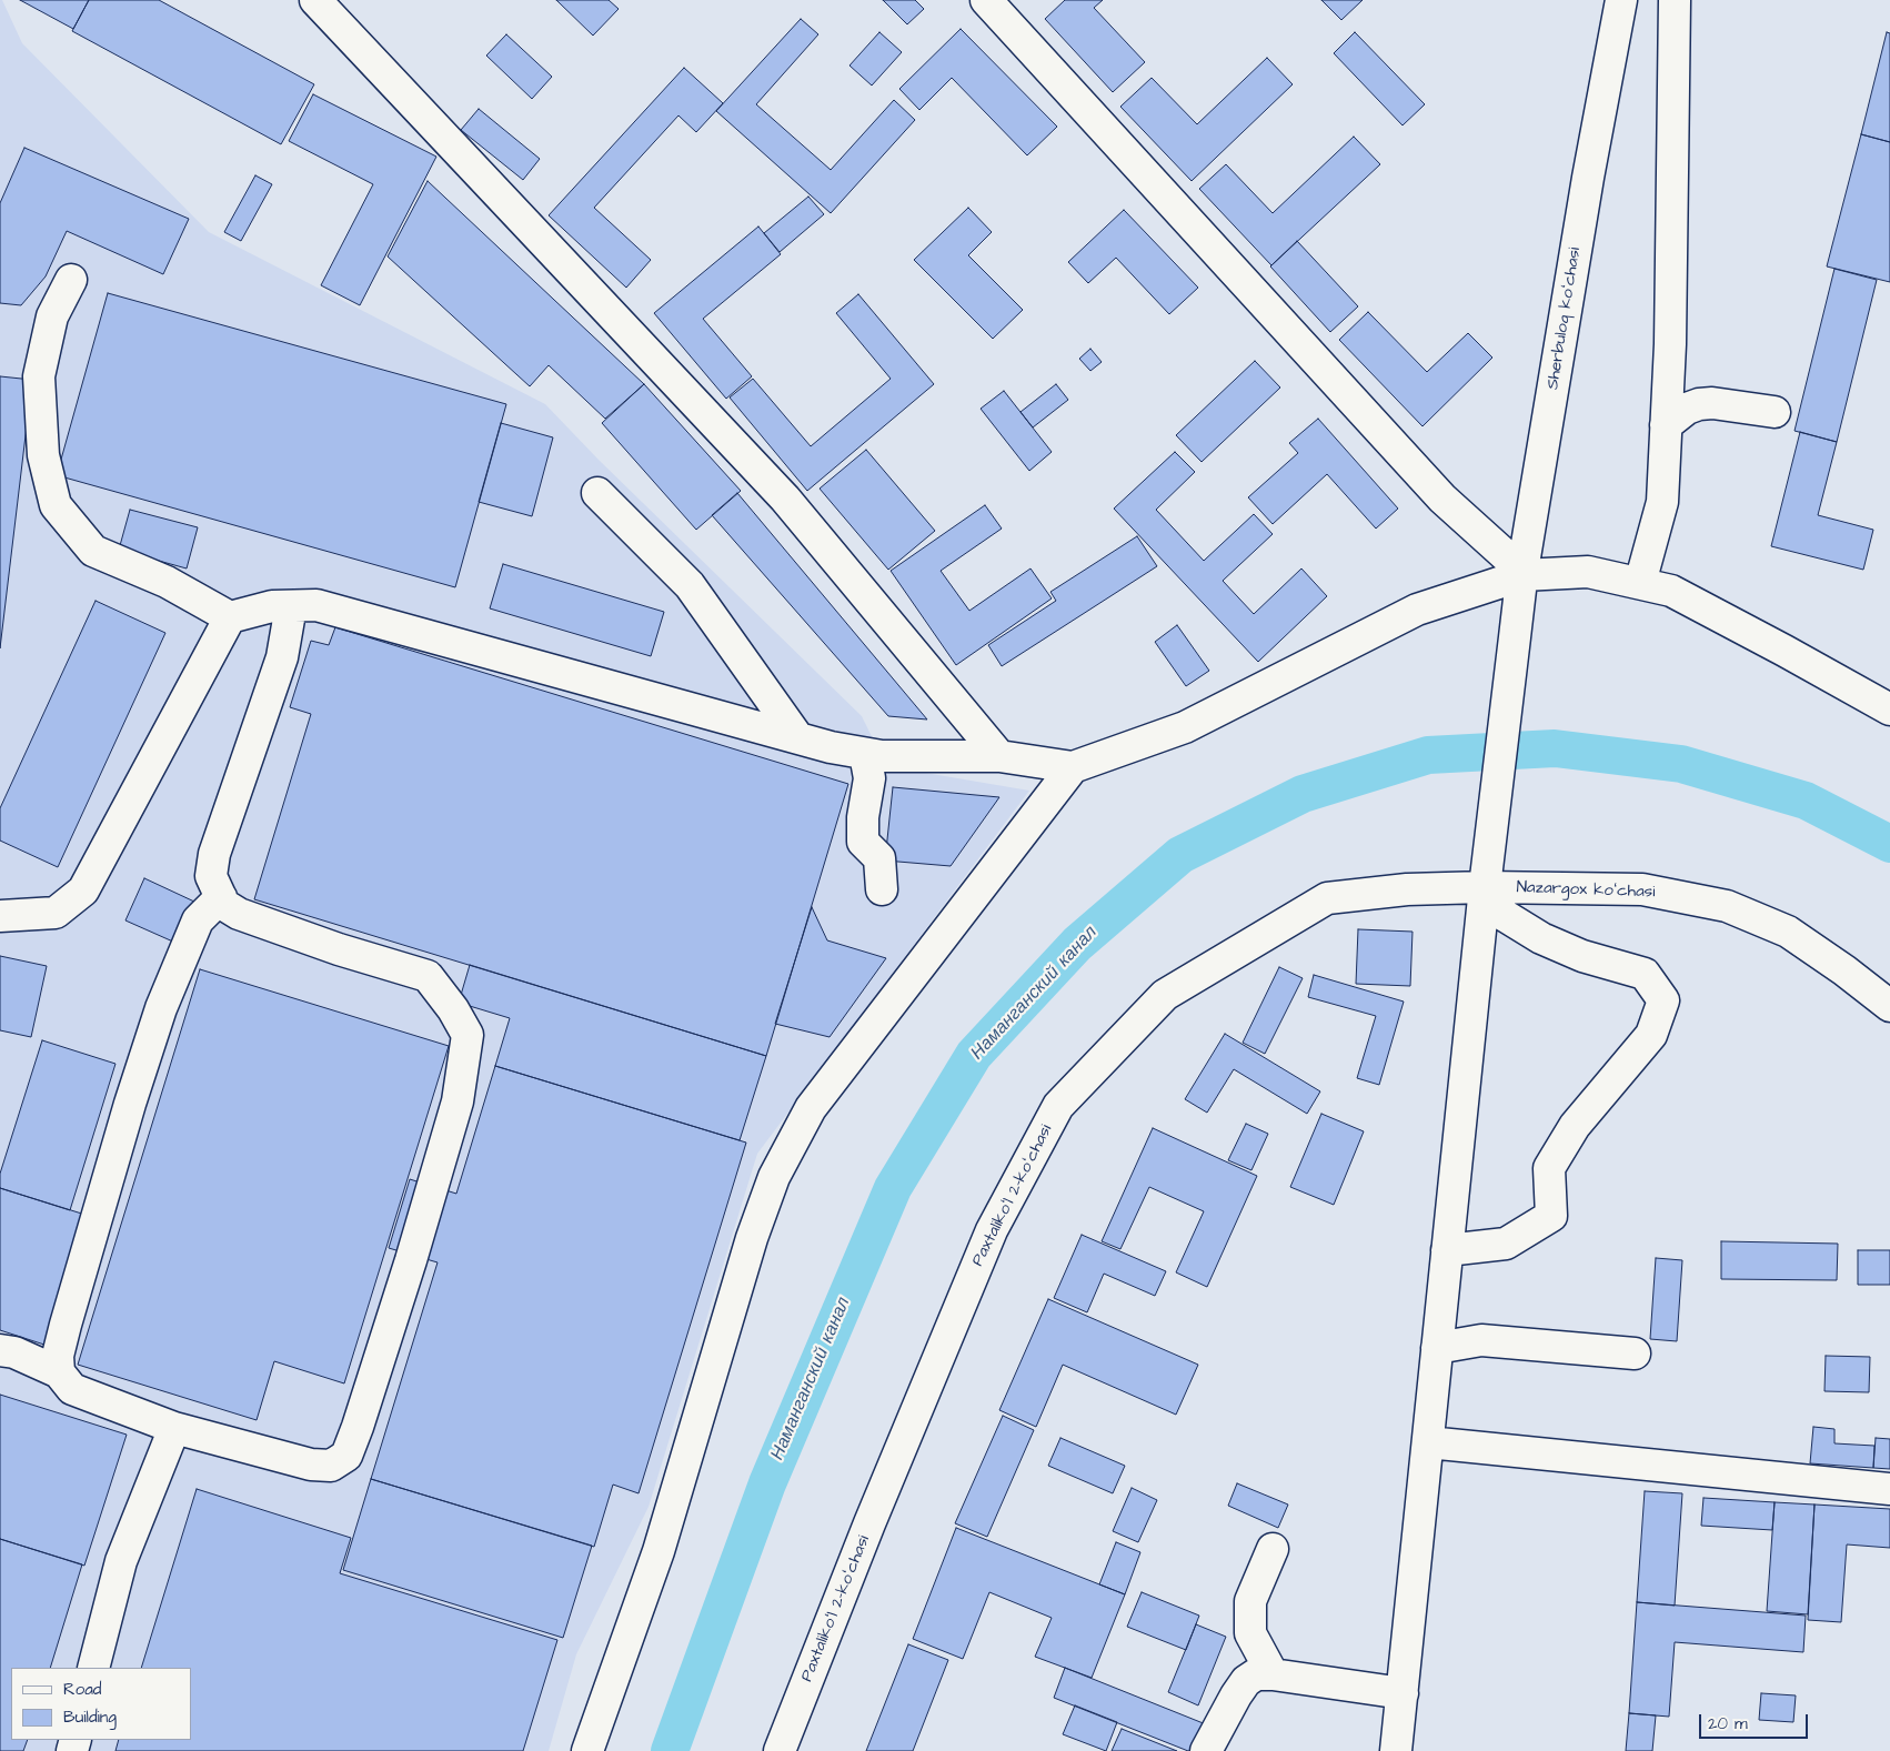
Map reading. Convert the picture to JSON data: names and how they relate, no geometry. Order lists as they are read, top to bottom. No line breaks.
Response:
{"streets":{"street":["Sherbuloq koʻchasi","Nazargox koʻchasi","Paxtalikoʻl 2-koʻchasi"]},"crossings":[["Sherbuloq koʻchasi","Nazargox koʻchasi"],["Sherbuloq koʻchasi","Paxtalikoʻl 2-koʻchasi"],["Nazargox koʻchasi","Paxtalikoʻl 2-koʻchasi"]],"water":["Наманганский канал"],"legend":["Road","Building"],"scale_bar":"20 m"}
